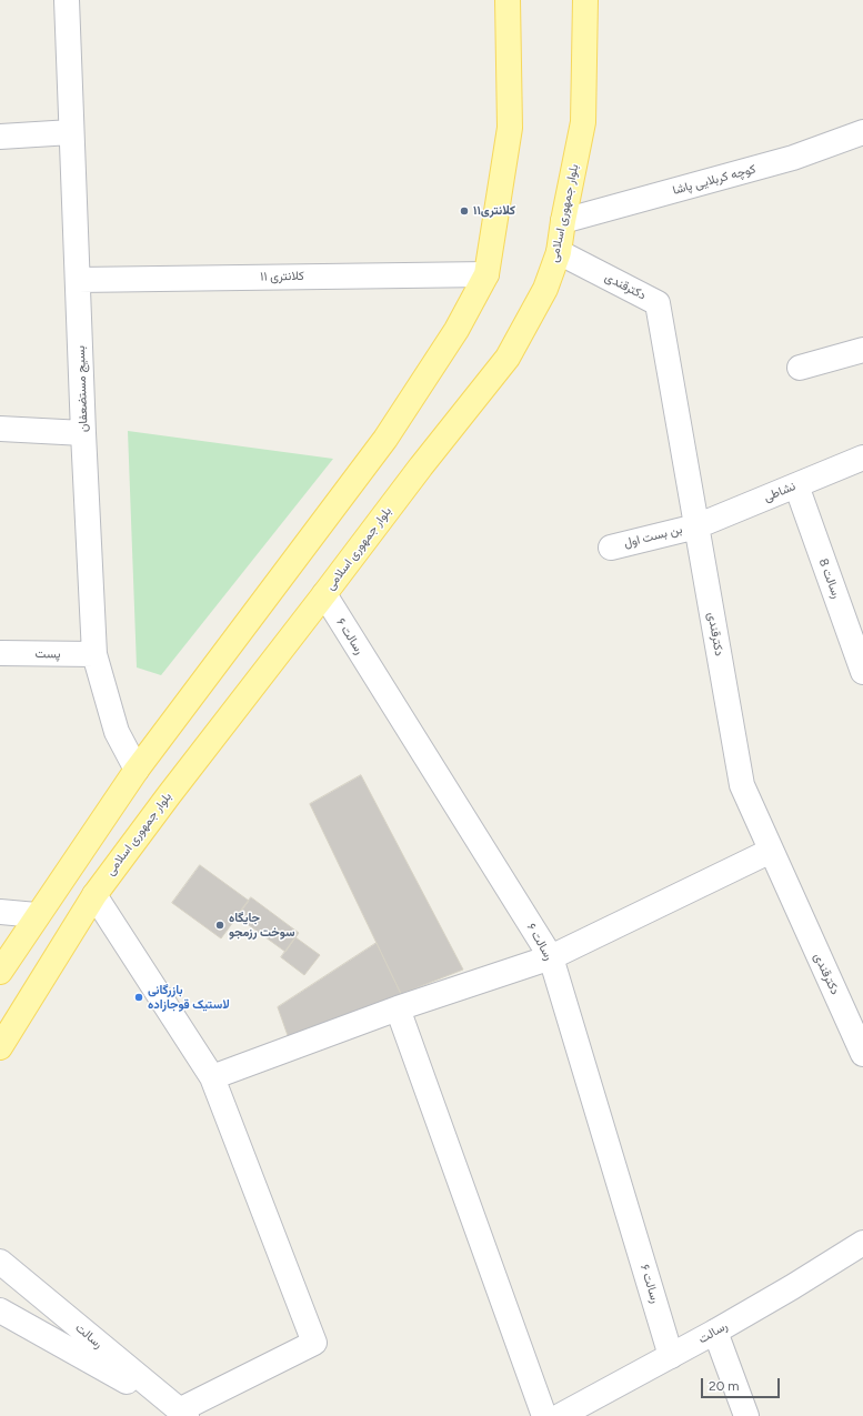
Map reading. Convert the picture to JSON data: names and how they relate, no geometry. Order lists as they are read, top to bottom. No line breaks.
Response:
{"streets":{"main road":["بلوار جمهوری اسلامی"],"street":["کوچه کربلایی پاشا","کلانتری ۱۱","دکترقندی","بسیج مستضعفان","نشاطی","بن بست اول","رسالت 8","رسالت ۶","پست","رسالت"]},"crossings":[["کوچه کربلایی پاشا","بلوار جمهوری اسلامی"],["بلوار جمهوری اسلامی","دکترقندی"],["بلوار جمهوری اسلامی","رسالت ۶"],["کلانتری ۱۱","بسیج مستضعفان"],["دکترقندی","نشاطی"],["دکترقندی","بن بست اول"],["بسیج مستضعفان","پست"],["نشاطی","بن بست اول"],["نشاطی","رسالت 8"],["رسالت ۶","رسالت"]],"places":["کلانتری۱۱","جایگاه سوخت رزمجو","بازرگانی لاستیک قوجازاده"],"scale_bar":"20 m"}
